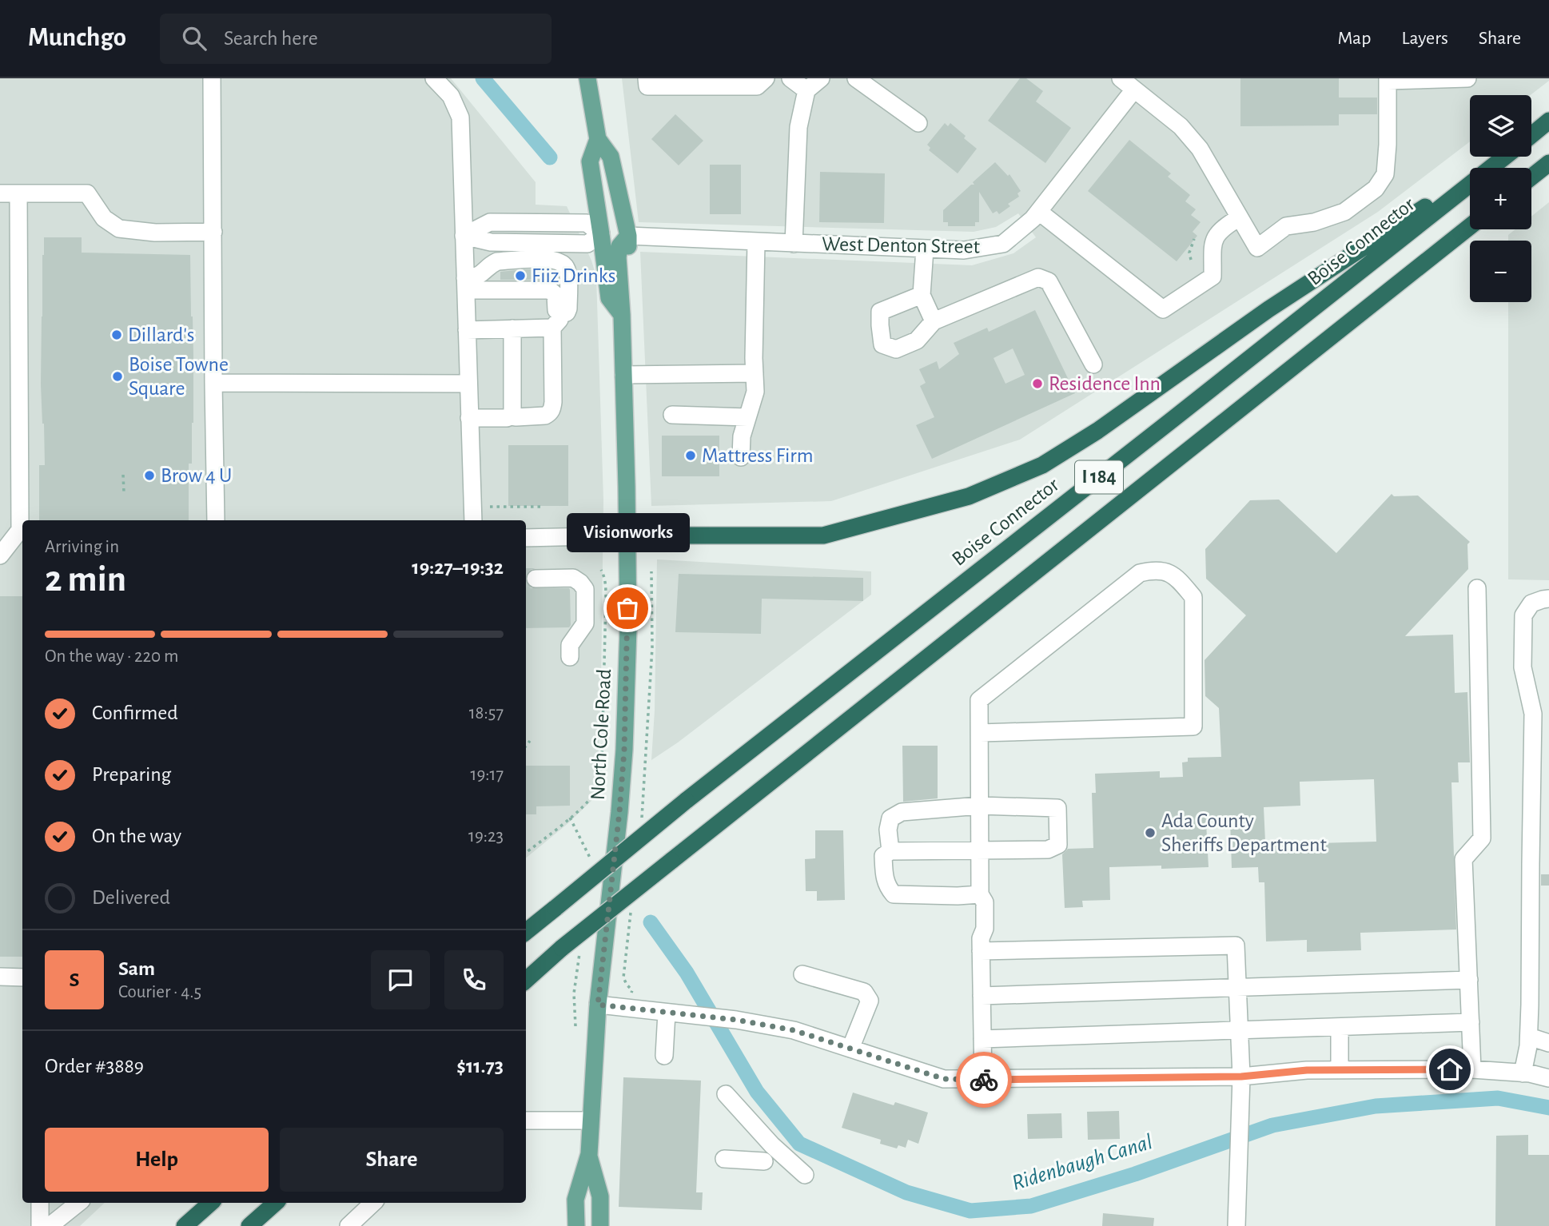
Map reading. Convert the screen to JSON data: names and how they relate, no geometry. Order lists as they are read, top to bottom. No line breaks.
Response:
{"streets":{"highway":["Boise Connector","I 184"],"main road":["North Cole Road"],"street":["West Denton Street"]},"crossings":[["West Denton Street","North Cole Road"]],"water":["Ridenbaugh Canal"],"places":["Fiiz Drinks","Dillard's","Boise Towne Square","Residence Inn","Mattress Firm","Brow 4 U","Visionworks","Ada County Sheriffs Department"],"page":{"header":"Munchgo","search":"Search here","nav":["Map","Layers","Share"],"map_buttons":["+","−"],"bubble":"Visionworks","heading":["2 min","Arriving in","19:27–19:32"],"panel":["Sam","Courier · 4.5","Order #3889","$11.73"],"bar":"On the way · 220 m","list":[["Confirmed","18:57"],["Preparing","19:17"],["On the way","19:23"],"Delivered"],"round":"S","buttons":["Help","Share"]}}
